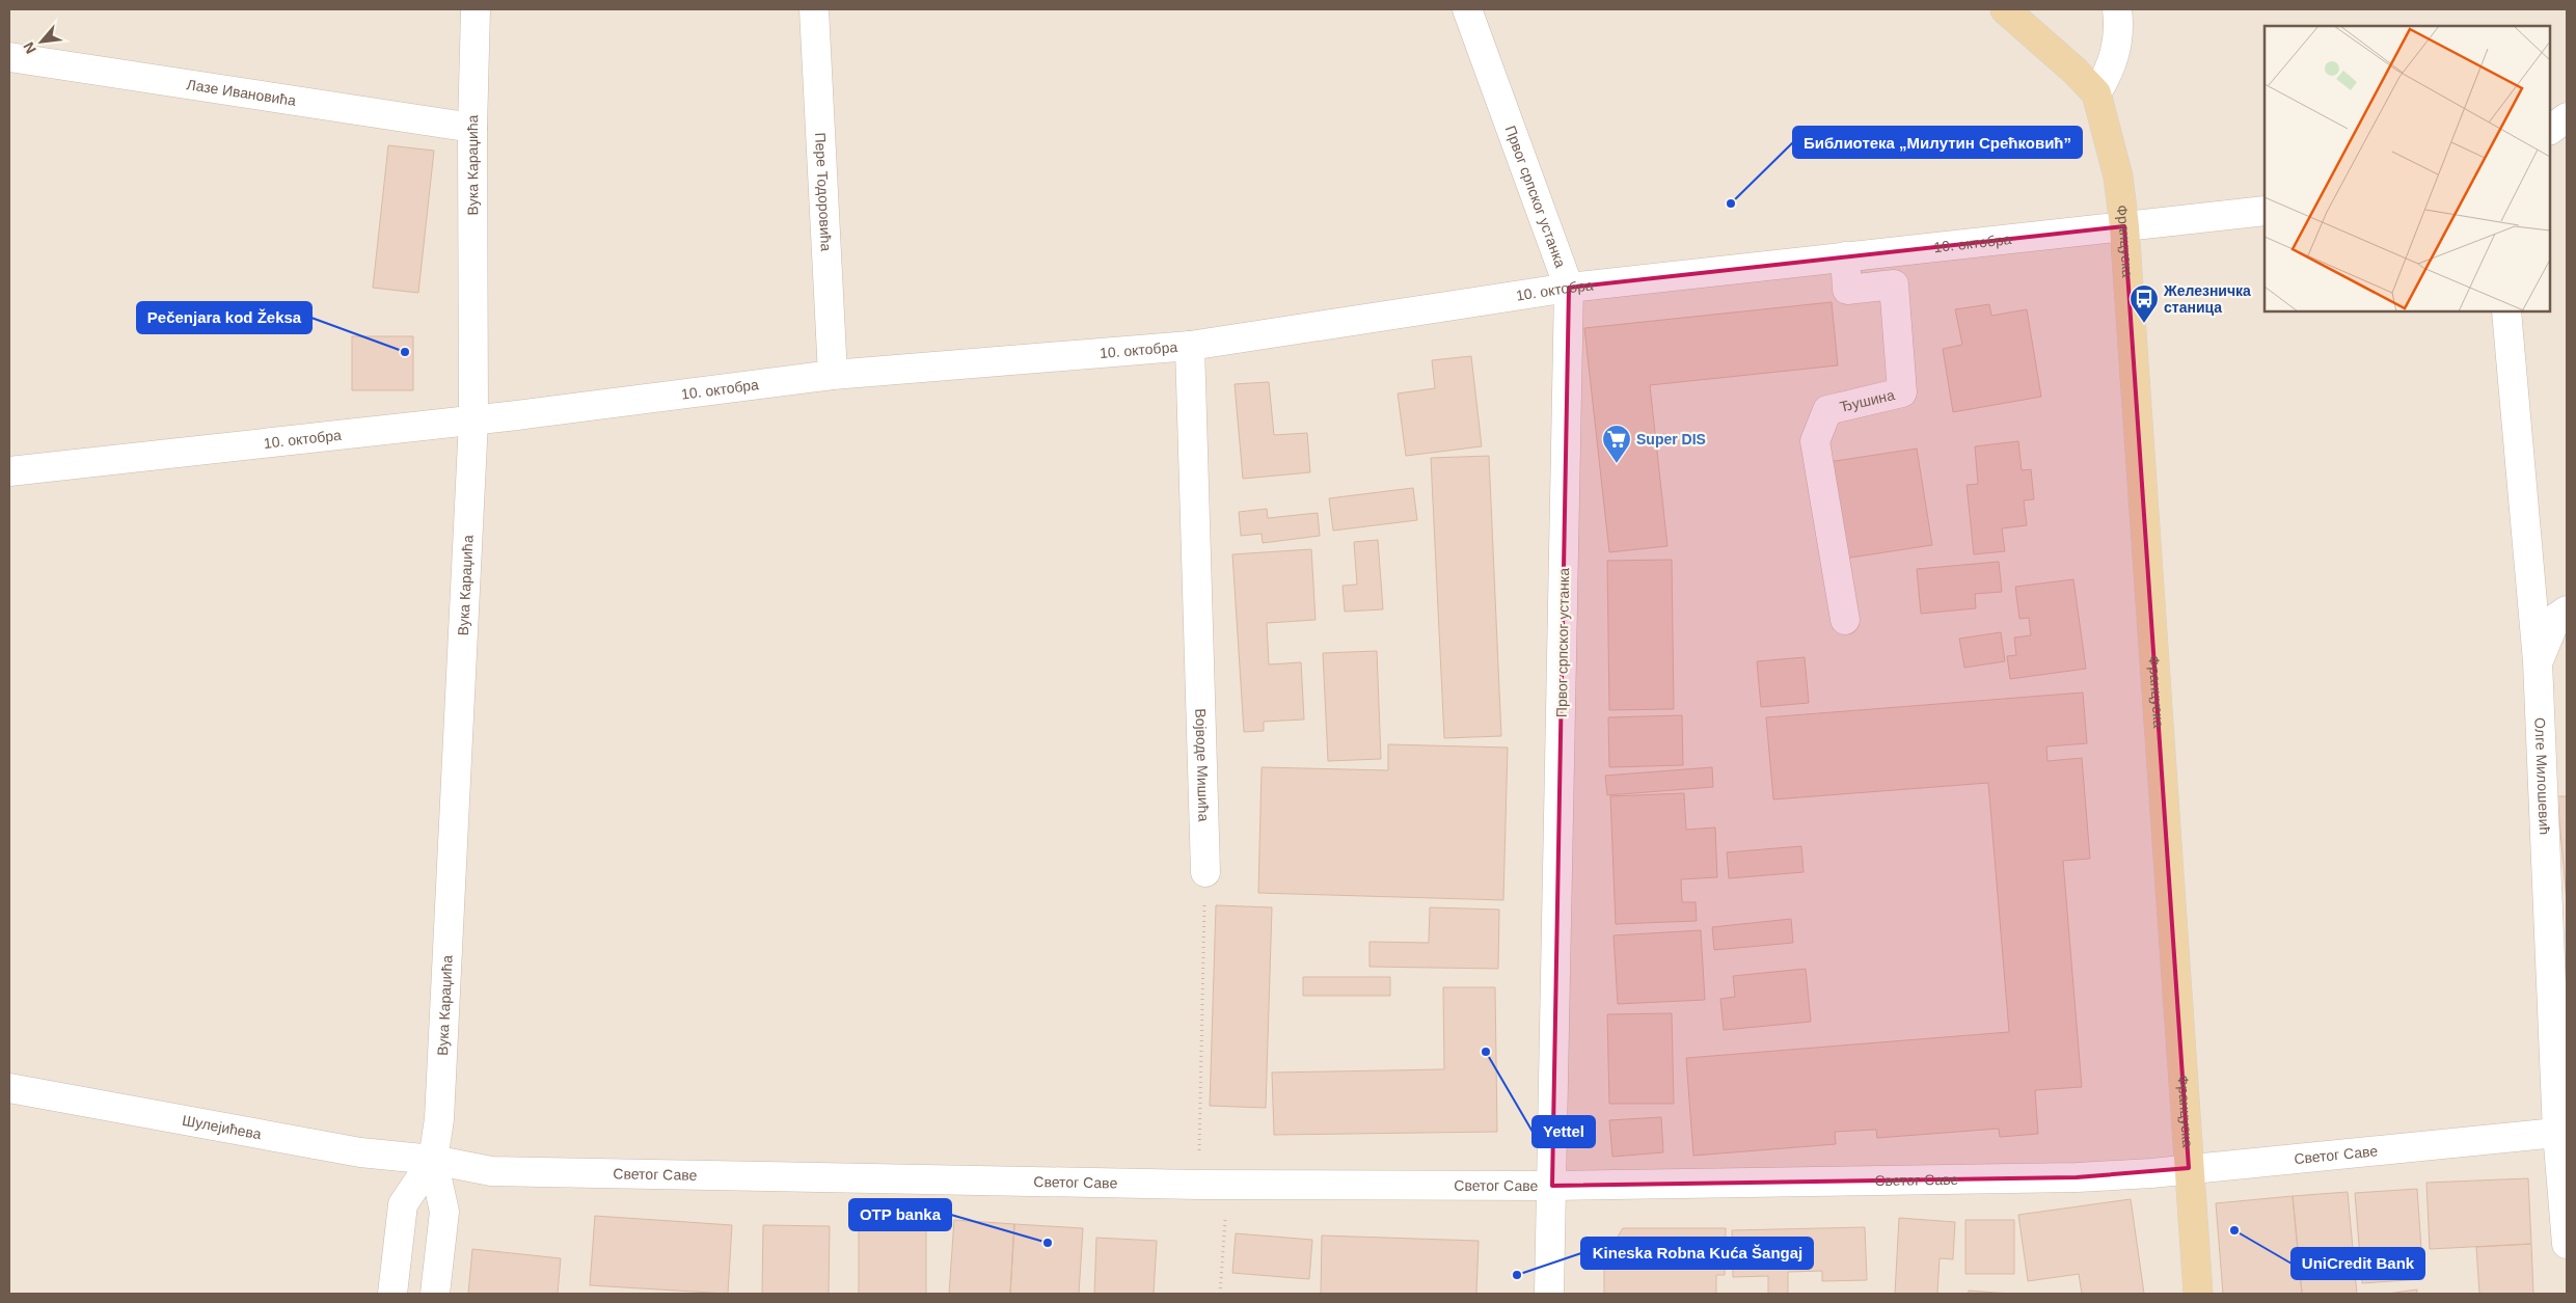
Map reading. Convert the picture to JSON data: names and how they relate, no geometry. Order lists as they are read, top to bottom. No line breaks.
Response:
{"streets":{"main road":["Француска"],"street":["Лазе Ивановића","Вука Караџића","Пере Тодоровића","Првог српског устанка","10. октобра","Ђушина","Војводе Мишића","Олге Милошевић","Шулејићева","Светог Саве"]},"crossings":[["Лазе Ивановића","Вука Караџића"],["Вука Караџића","10. октобра"],["Вука Караџића","Шулејићева"],["Вука Караџића","Светог Саве"],["Пере Тодоровића","10. октобра"],["Првог српског устанка","10. октобра"],["Првог српског устанка","Светог Саве"],["Француска","10. октобра"],["Француска","Светог Саве"],["10. октобра","Ђушина"],["10. октобра","Војводе Мишића"],["Олге Милошевић","Светог Саве"],["Шулејићева","Светог Саве"]],"places":{"other":["Библиотека „Милутин Срећковић”","Pečenjara kod Žeksa","Yettel","UniCredit Bank","OTP banka","Kineska Robna Kuća Šangaj"],"bus stop":["Железничка станица"],"supermarket":["Super DIS"]},"north":"bottom left"}
